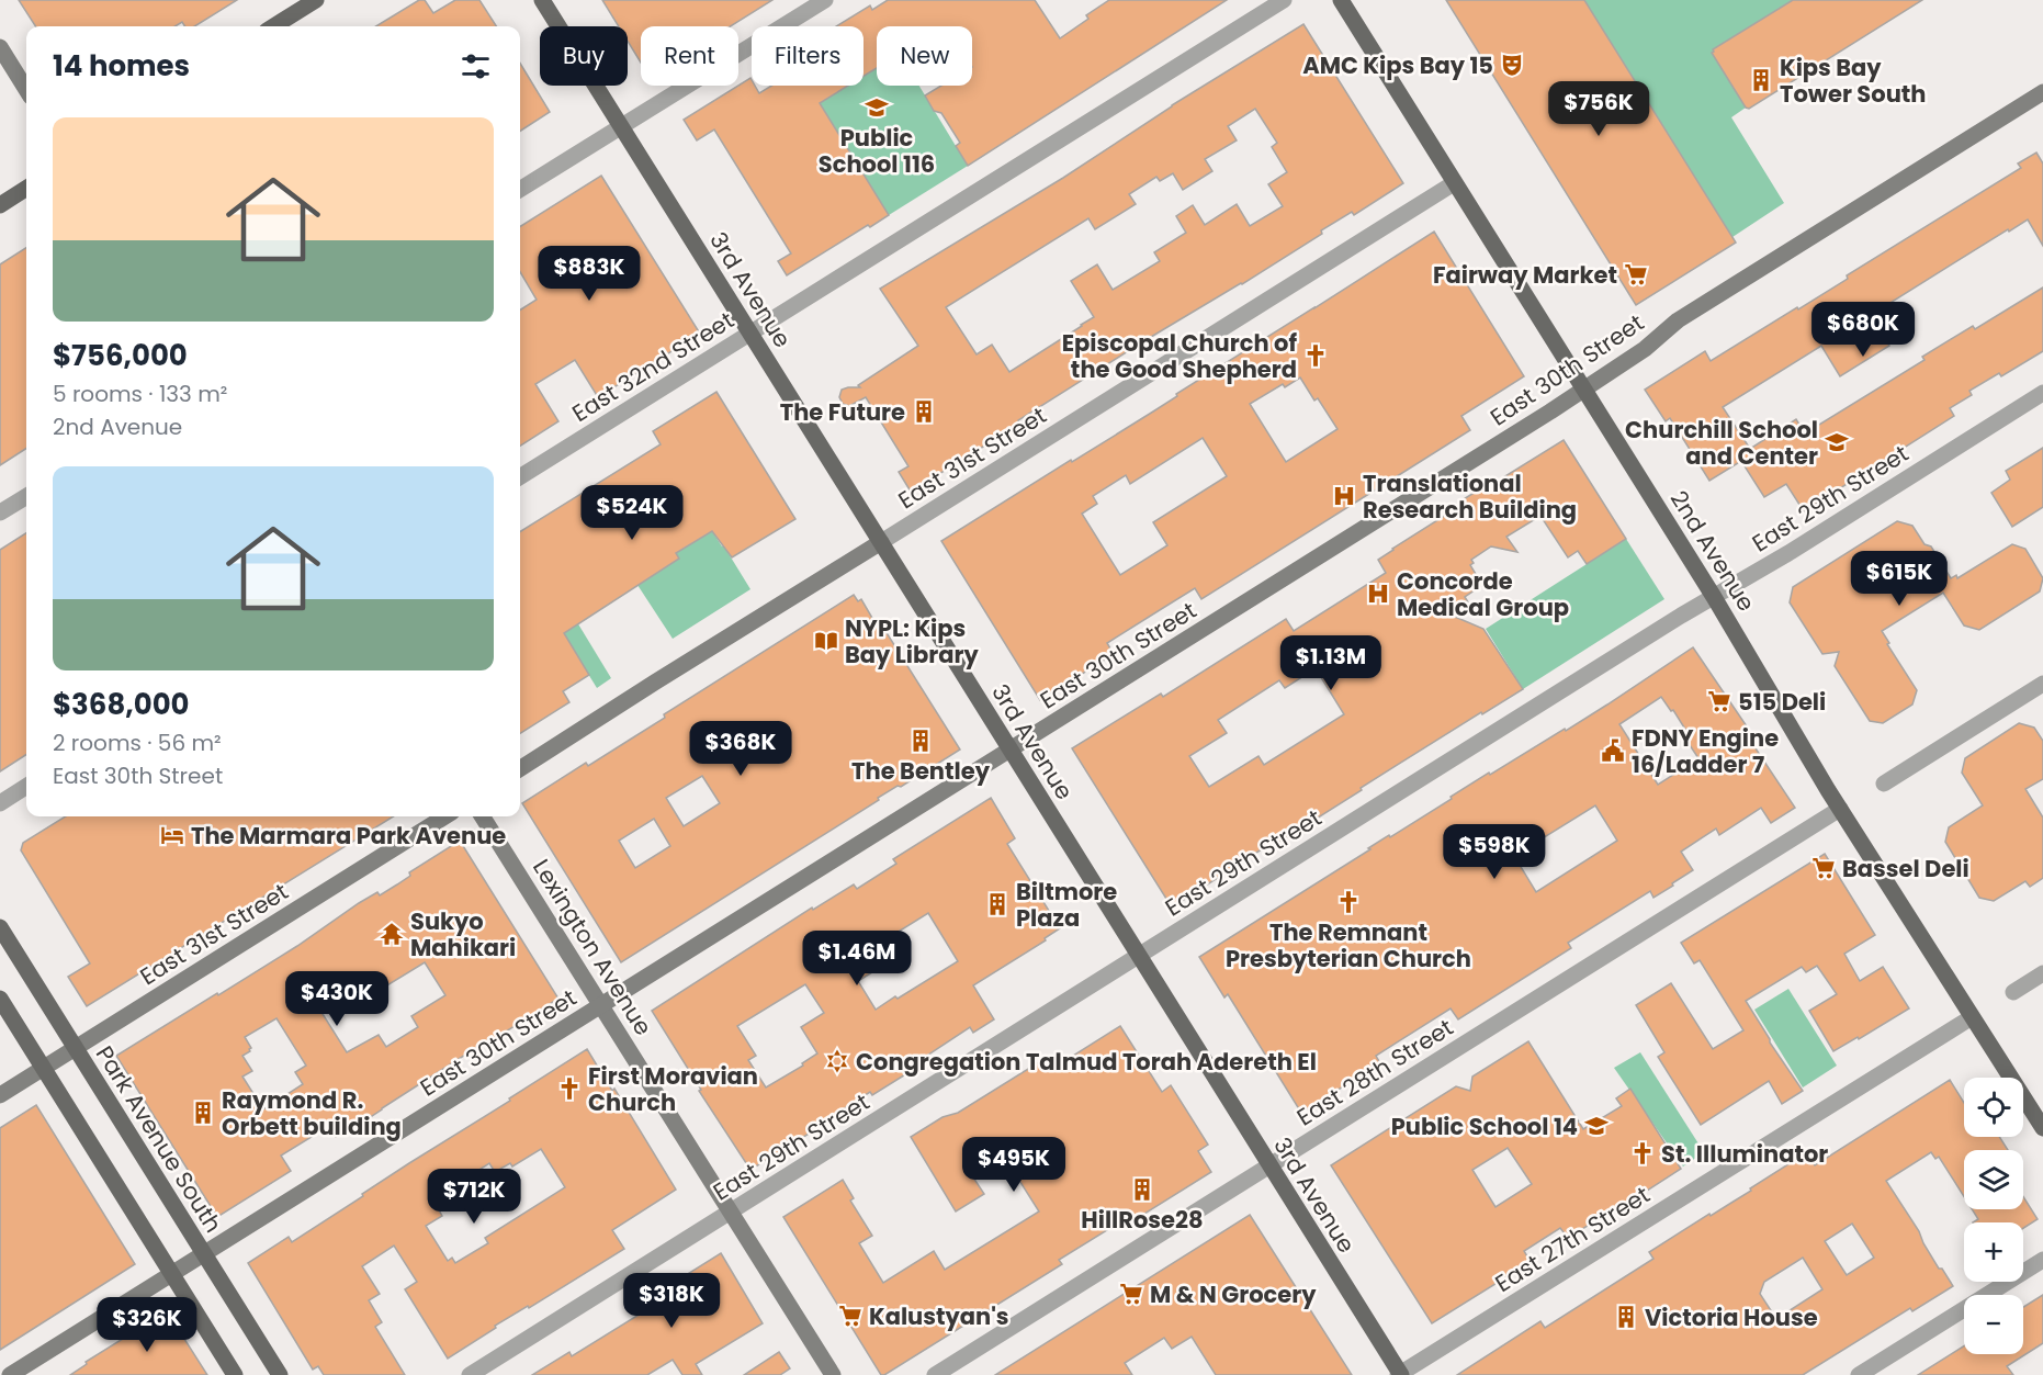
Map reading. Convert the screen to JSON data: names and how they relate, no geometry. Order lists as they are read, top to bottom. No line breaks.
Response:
{"streets":{"main road":["3rd Avenue","2nd Avenue","Park Avenue South"],"street":["East 32nd Street","East 30th Street","East 31st Street","East 29th Street","Lexington Avenue","East 28th Street","East 27th Street"]},"crossings":[["3rd Avenue","East 32nd Street"],["3rd Avenue","East 30th Street"],["3rd Avenue","East 31st Street"],["3rd Avenue","East 29th Street"],["3rd Avenue","East 28th Street"],["3rd Avenue","East 27th Street"],["East 30th Street","2nd Avenue"],["East 30th Street","Lexington Avenue"],["East 30th Street","Park Avenue South"],["East 31st Street","2nd Avenue"],["East 31st Street","Park Avenue South"],["East 29th Street","2nd Avenue"],["East 29th Street","Lexington Avenue"],["2nd Avenue","East 28th Street"],["2nd Avenue","East 27th Street"]],"places":{"theatre":["AMC Kips Bay 15"],"building":["Kips Bay Tower South","The Future","The Bentley","Biltmore Plaza","Raymond R. Orbett building","HillRose28","Victoria House"],"school or university":["Public School 116","Churchill School and Center","Public School 14"],"supermarket":["Fairway Market","515 Deli","Bassel Deli","M & N Grocery","Kalustyan's"],"church":["Episcopal Church of the Good Shepherd","The Remnant Presbyterian Church","First Moravian Church","St. Illuminator"],"hospital":["Translational Research Building","Concorde Medical Group"],"library":["NYPL: Kips Bay Library"],"public building":["FDNY Engine 16/Ladder 7"],"hotel":["The Marmara Park Avenue"],"temple":["Sukyo Mahikari"],"synagogue":["Congregation Talmud Torah Adereth El"]},"page":{"chip":["Buy","Rent","Filters","New"],"heading":"14 homes","price":["$756K","$883K","$680K","$524K","$615K","$1.13M","$368K","$598K","$1.46M","$430K","$495K","$712K","$318K","$326K"],"list":[{"name":"$756,000","note":"5 rooms · 133 m² · 2nd Avenue"},{"name":"$368,000","note":"2 rooms · 56 m² · East 30th Street"}],"map_buttons":["+","−"]}}
